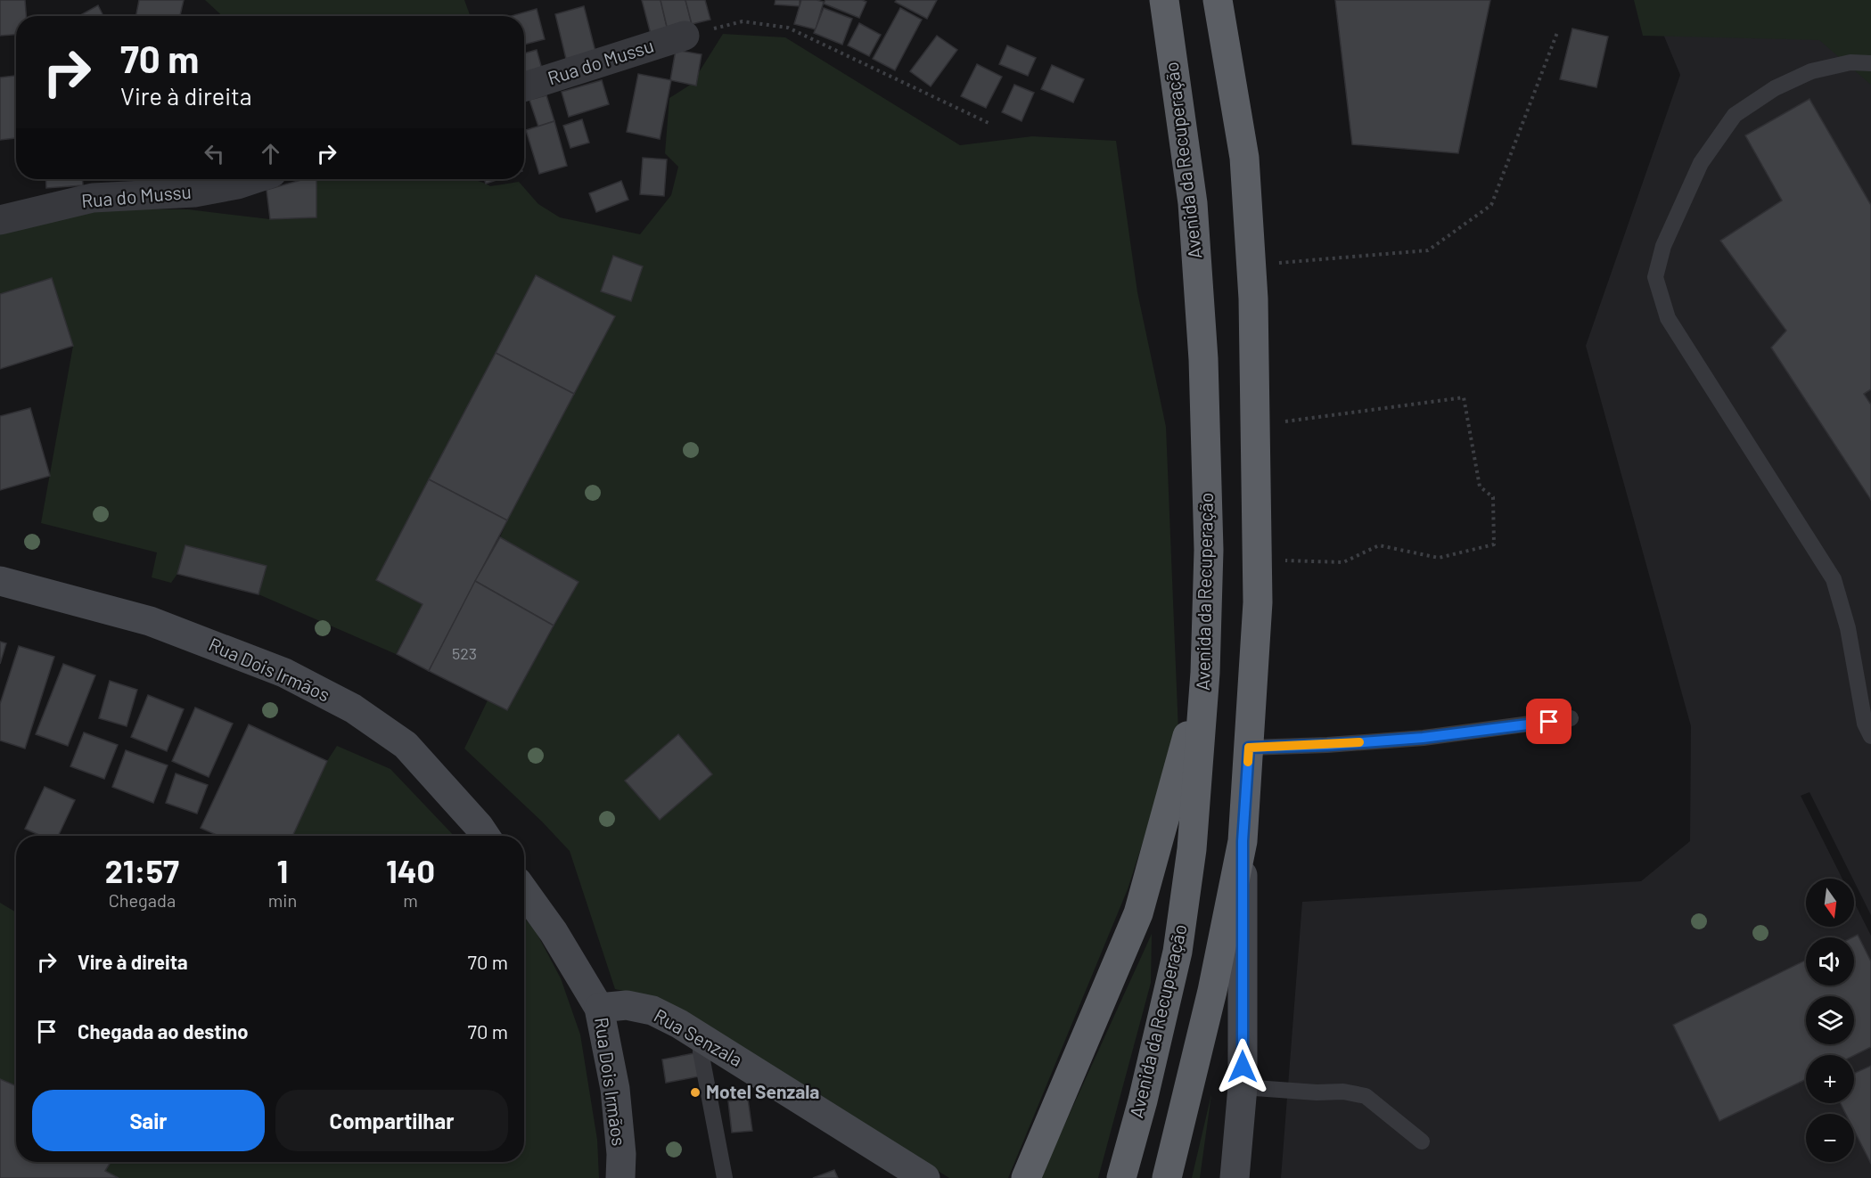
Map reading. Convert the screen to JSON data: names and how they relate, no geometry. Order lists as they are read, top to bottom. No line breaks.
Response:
{"streets":{"highway":["Avenida da Recuperação"],"main road":["Rua Dois Irmãos","Rua Senzala"],"street":["Rua do Mussu"]},"crossings":[["Rua Dois Irmãos","Rua Senzala"]],"places":["Motel Senzala"],"house_numbers":["523"],"north":"bottom","page":{"turn":["70 m","Vire à direita"],"eta":["21:57","Chegada","1","min","140","m"],"map_buttons":["+","−"],"list":[{"name":"Vire à direita","value":"70 m"},{"name":"Chegada ao destino","value":"70 m"}],"buttons":["Sair","Compartilhar"]}}
